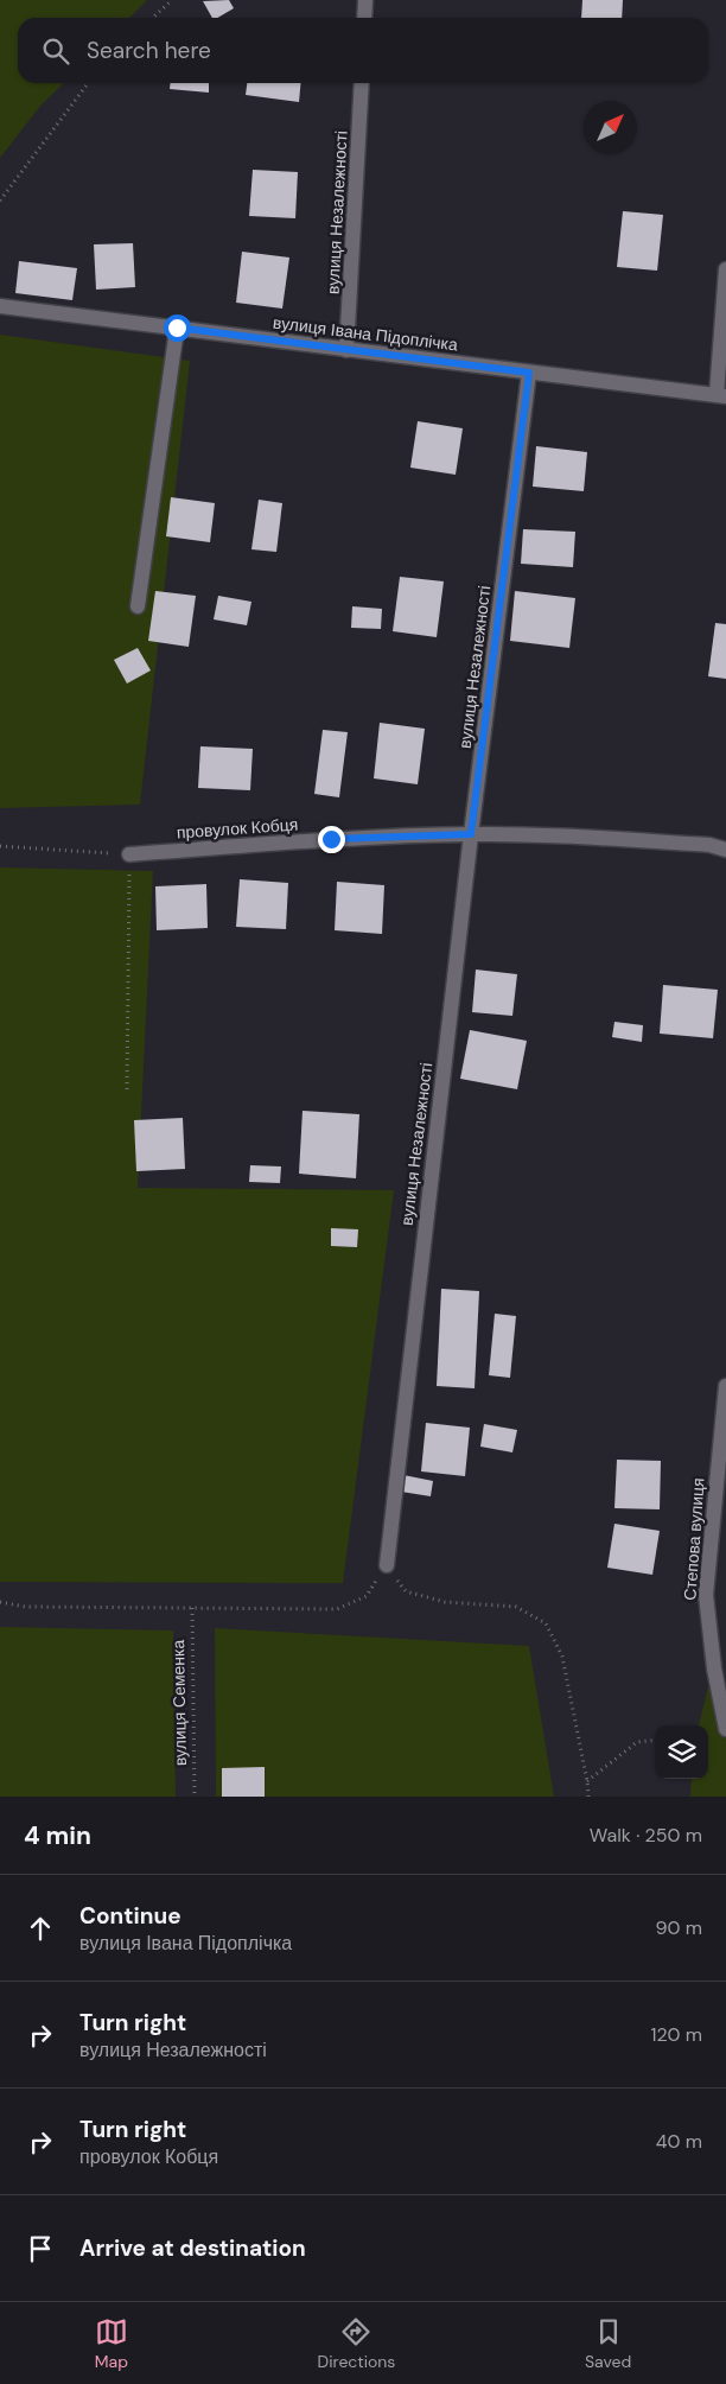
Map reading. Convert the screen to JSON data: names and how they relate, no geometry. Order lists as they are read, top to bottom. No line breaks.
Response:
{"streets":{"street":["вулиця Незалежності","вулиця Івана Підоплічка","провулок Кобця","Степова вулиця"],"path":["вулиця Семенка"]},"crossings":[["вулиця Незалежності","вулиця Івана Підоплічка"],["вулиця Незалежності","провулок Кобця"]],"north":"top right","page":{"search":"Search here","heading":["4 min","Walk · 250 m"],"list":[["Continue","вулиця Івана Підоплічка","90 m"],["Turn right","вулиця Незалежності","120 m"],["Turn right","провулок Кобця","40 m"],"Arrive at destination"],"nav":["Map","Directions","Saved"]}}
